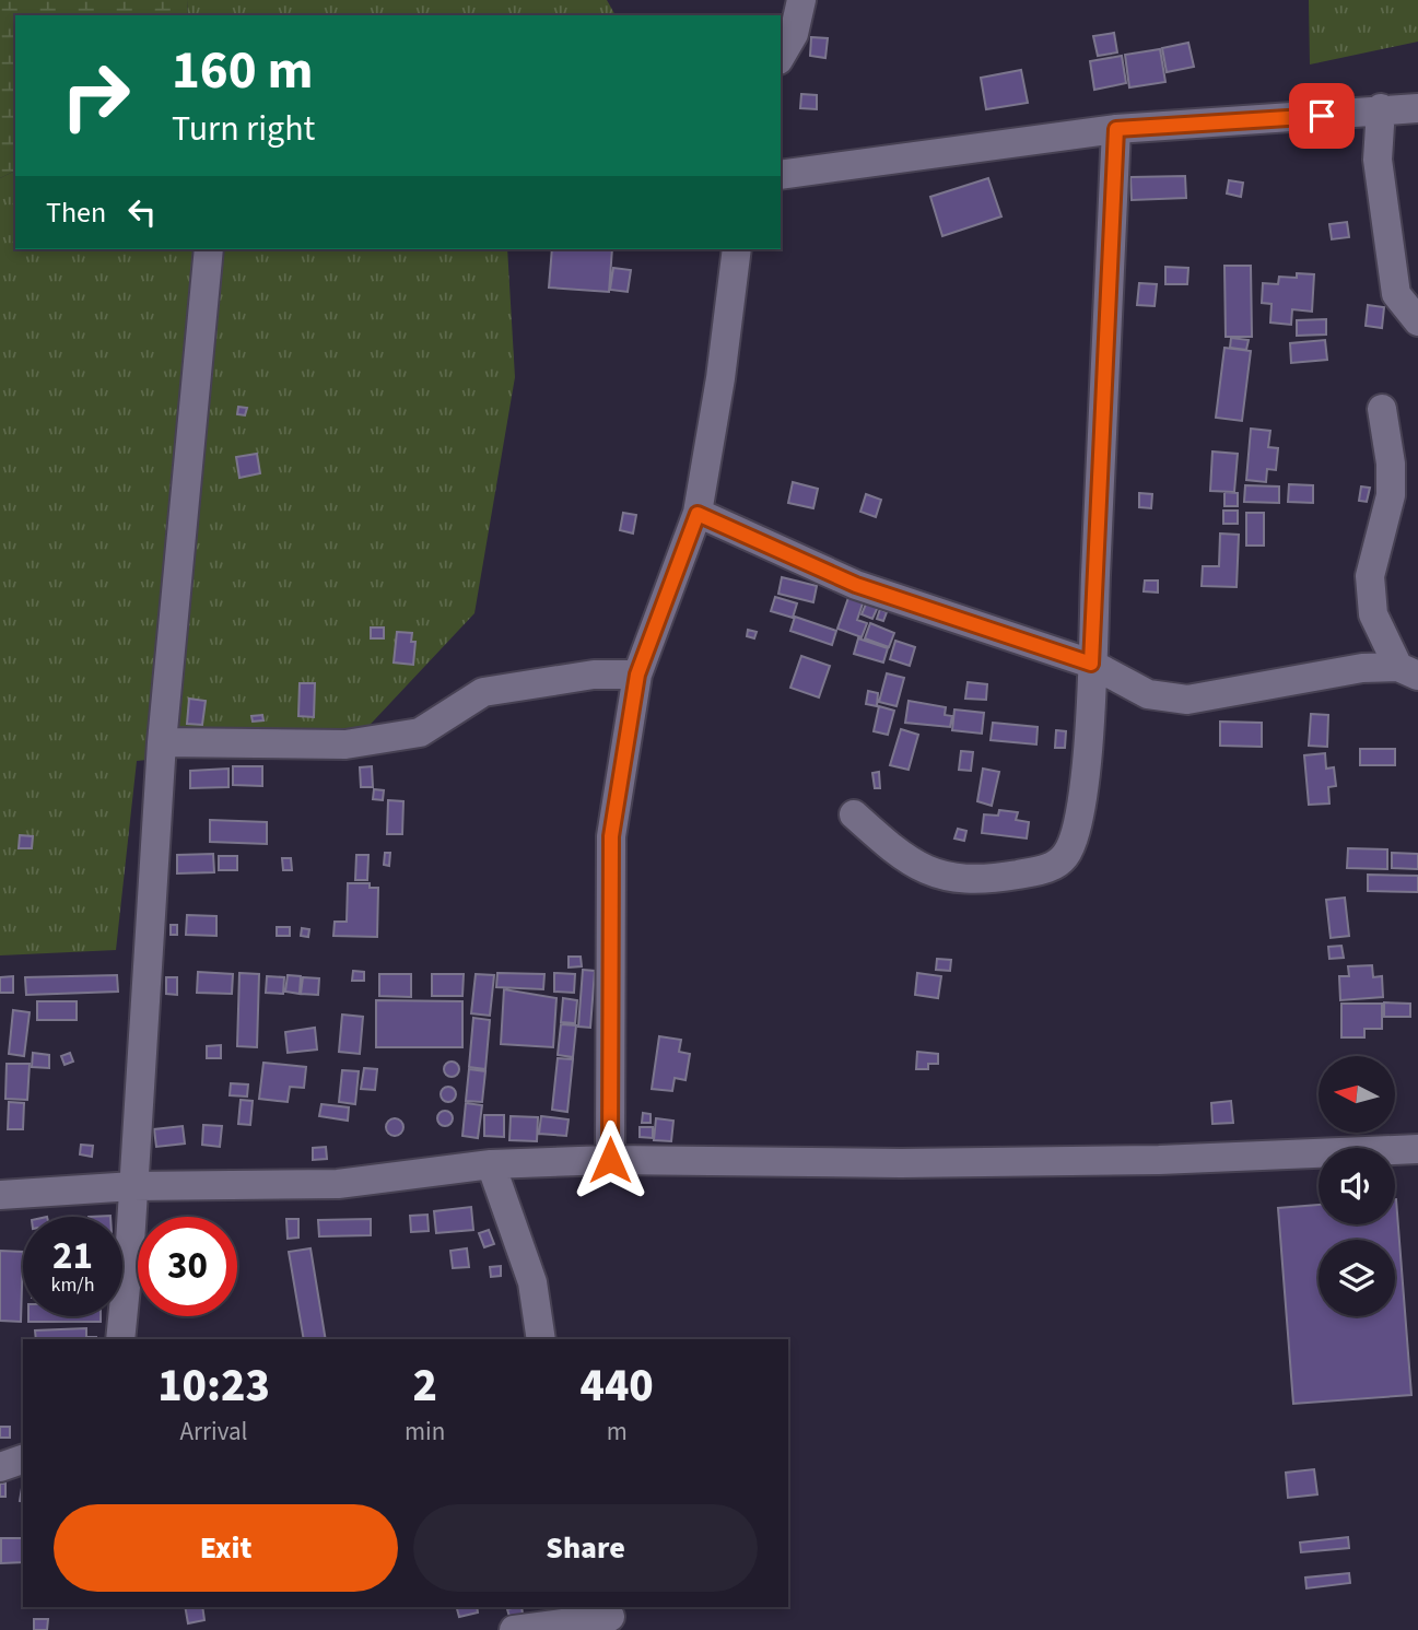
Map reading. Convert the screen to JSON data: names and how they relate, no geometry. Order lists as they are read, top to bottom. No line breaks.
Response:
{"north":"left","page":{"turn":["160 m","Turn right"],"then":"Then","speed":"21 km/h","limit":"30","eta":["10:23","Arrival","2","min","440","m"],"buttons":["Exit","Share"]}}
